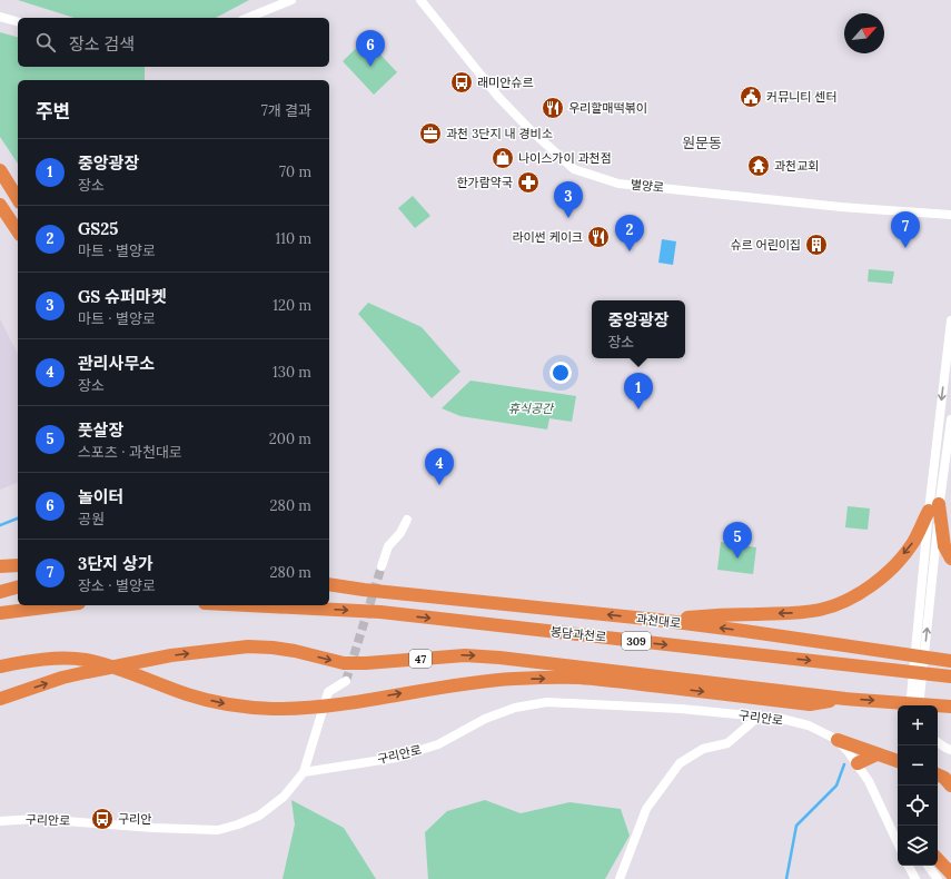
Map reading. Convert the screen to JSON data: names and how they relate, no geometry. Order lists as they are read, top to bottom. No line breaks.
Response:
{"streets":{"highway":["과천대로","봉담과천로","309","47"],"street":["별양로","구리안로"]},"districts":["원문동"],"parks":["휴식공간"],"places":{"bus stop":["래미안슈르","구리안"],"public building":["커뮤니티 센터"],"restaurant":["우리할매떡볶이","라이썬 케이크"],"office":["과천 3단지 내 경비소"],"shop":["나이스가이 과천점"],"temple":["과천교회"],"pharmacy":["한가람약국"],"building":["슈르 어린이집"]},"north":"top right","page":{"search":"장소 검색","pins":["6","3","7","2","1","4","5"],"heading":["주변","7개 결과"],"list":[{"mark":"1","name":"중앙광장","note":"장소","value":"70 m"},{"mark":"2","name":"GS25","note":"마트 · 별양로","value":"110 m"},{"mark":"3","name":"GS 슈퍼마켓","note":"마트 · 별양로","value":"120 m"},{"mark":"4","name":"관리사무소","note":"장소","value":"130 m"},{"mark":"5","name":"풋살장","note":"스포츠 · 과천대로","value":"200 m"},{"mark":"6","name":"놀이터","note":"공원","value":"280 m"},{"mark":"7","name":"3단지 상가","note":"장소 · 별양로","value":"280 m"}],"popup":["중앙광장","장소"],"map_buttons":["+","−"]}}
